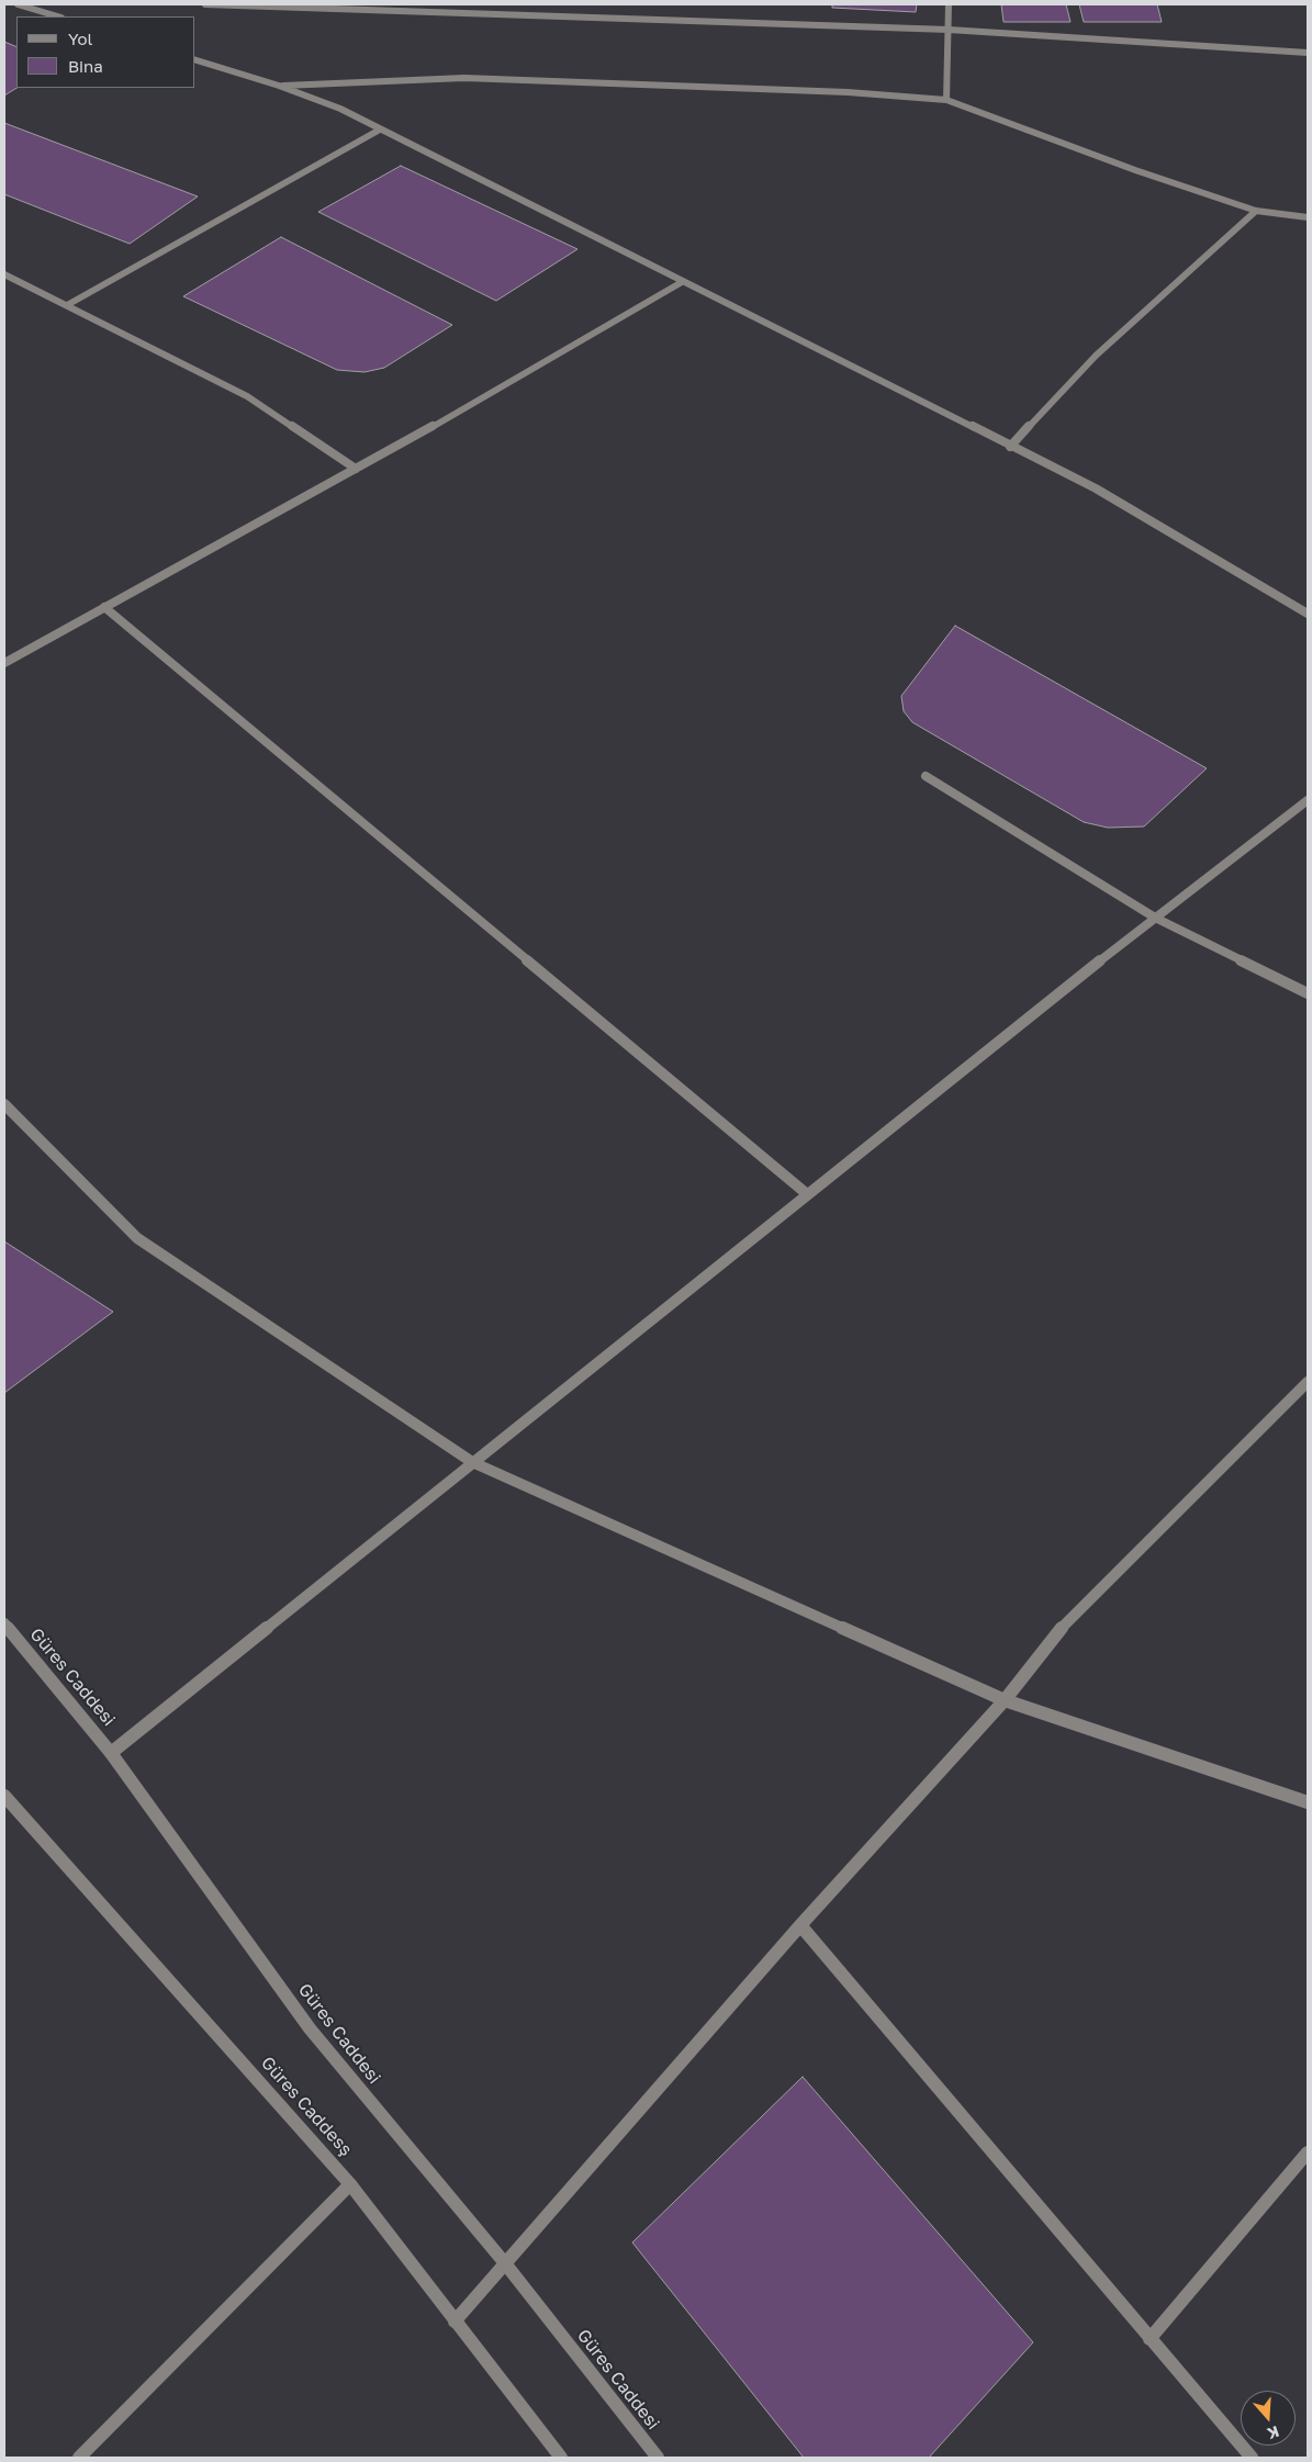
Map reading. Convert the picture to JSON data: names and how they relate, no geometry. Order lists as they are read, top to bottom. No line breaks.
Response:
{"streets":{"street":["Güres Caddesi","Güres Caddesş"]},"legend":["Yol","Bina"],"north":"bottom"}
